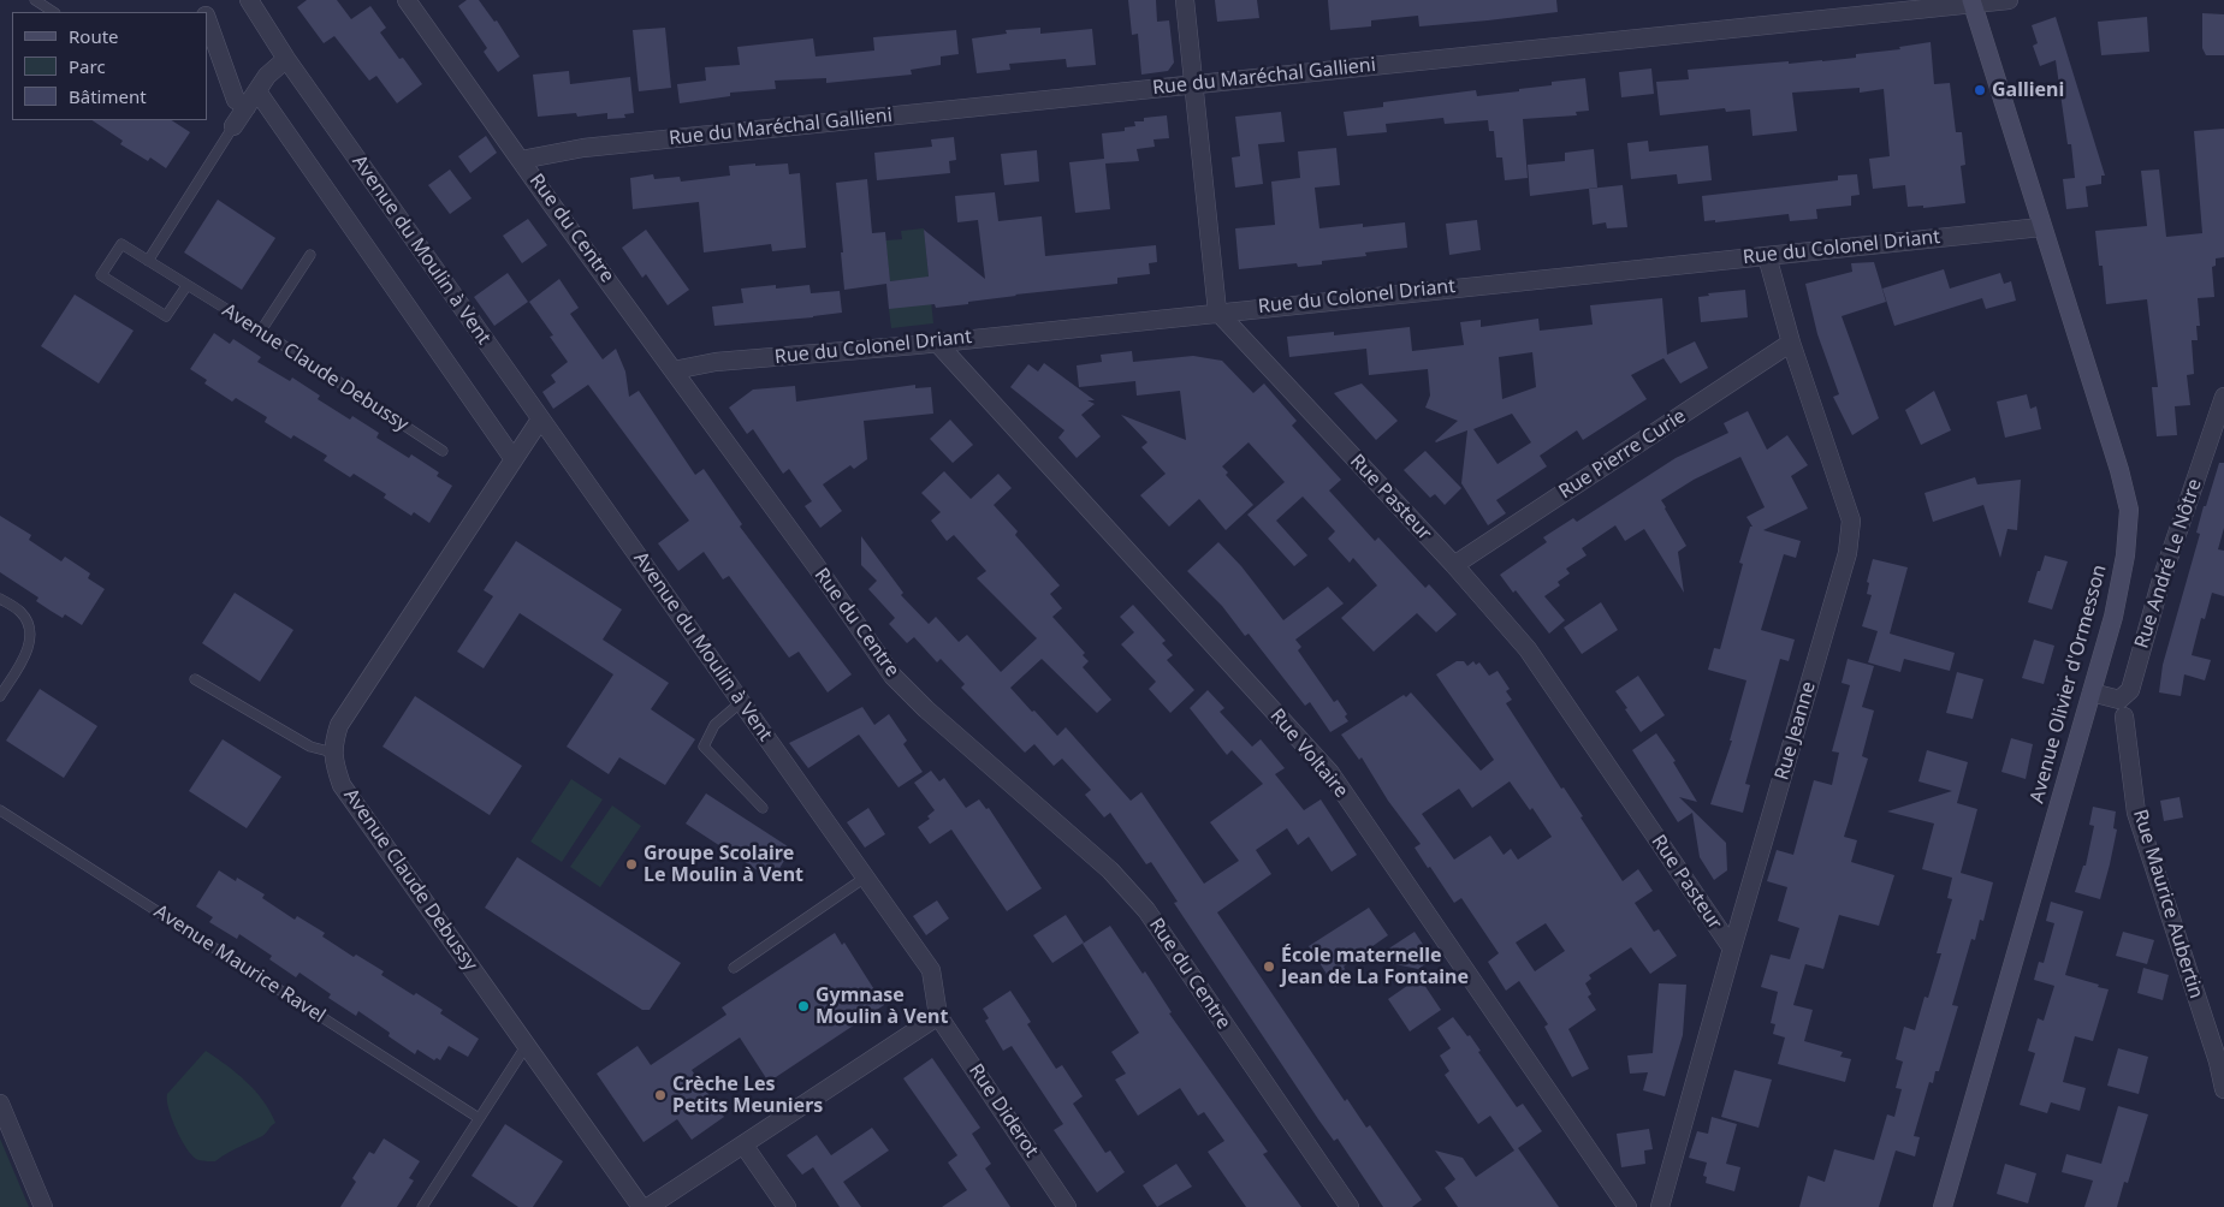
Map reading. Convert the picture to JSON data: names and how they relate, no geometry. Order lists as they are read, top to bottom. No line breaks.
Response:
{"streets":{"main road":["Avenue Olivier d'Ormesson"],"street":["Rue du Maréchal Gallieni","Rue du Centre","Rue du Colonel Driant","Avenue du Moulin à Vent","Avenue Claude Debussy","Rue Pierre Curie","Rue Pasteur","Rue André Le Nôtre","Rue Jeanne","Rue Voltaire","Rue Maurice Aubertin","Rue Diderot"],"lane":["Avenue Maurice Ravel"]},"crossings":[["Rue du Maréchal Gallieni","Rue du Centre"],["Rue du Maréchal Gallieni","Avenue Olivier d'Ormesson"],["Rue du Centre","Rue du Colonel Driant"],["Rue du Colonel Driant","Rue Pasteur"],["Rue du Colonel Driant","Avenue Olivier d'Ormesson"],["Rue du Colonel Driant","Rue Jeanne"],["Rue du Colonel Driant","Rue Voltaire"],["Avenue du Moulin à Vent","Avenue Claude Debussy"],["Avenue du Moulin à Vent","Rue Diderot"],["Rue Pierre Curie","Rue Pasteur"],["Rue Pierre Curie","Rue Jeanne"],["Rue Pasteur","Rue Jeanne"],["Rue André Le Nôtre","Avenue Olivier d'Ormesson"]],"places":["Gallieni","Groupe Scolaire Le Moulin à Vent","École maternelle Jean de La Fontaine","Gymnase Moulin à Vent","Crèche Les Petits Meuniers"],"legend":["Route","Parc","Bâtiment"]}
